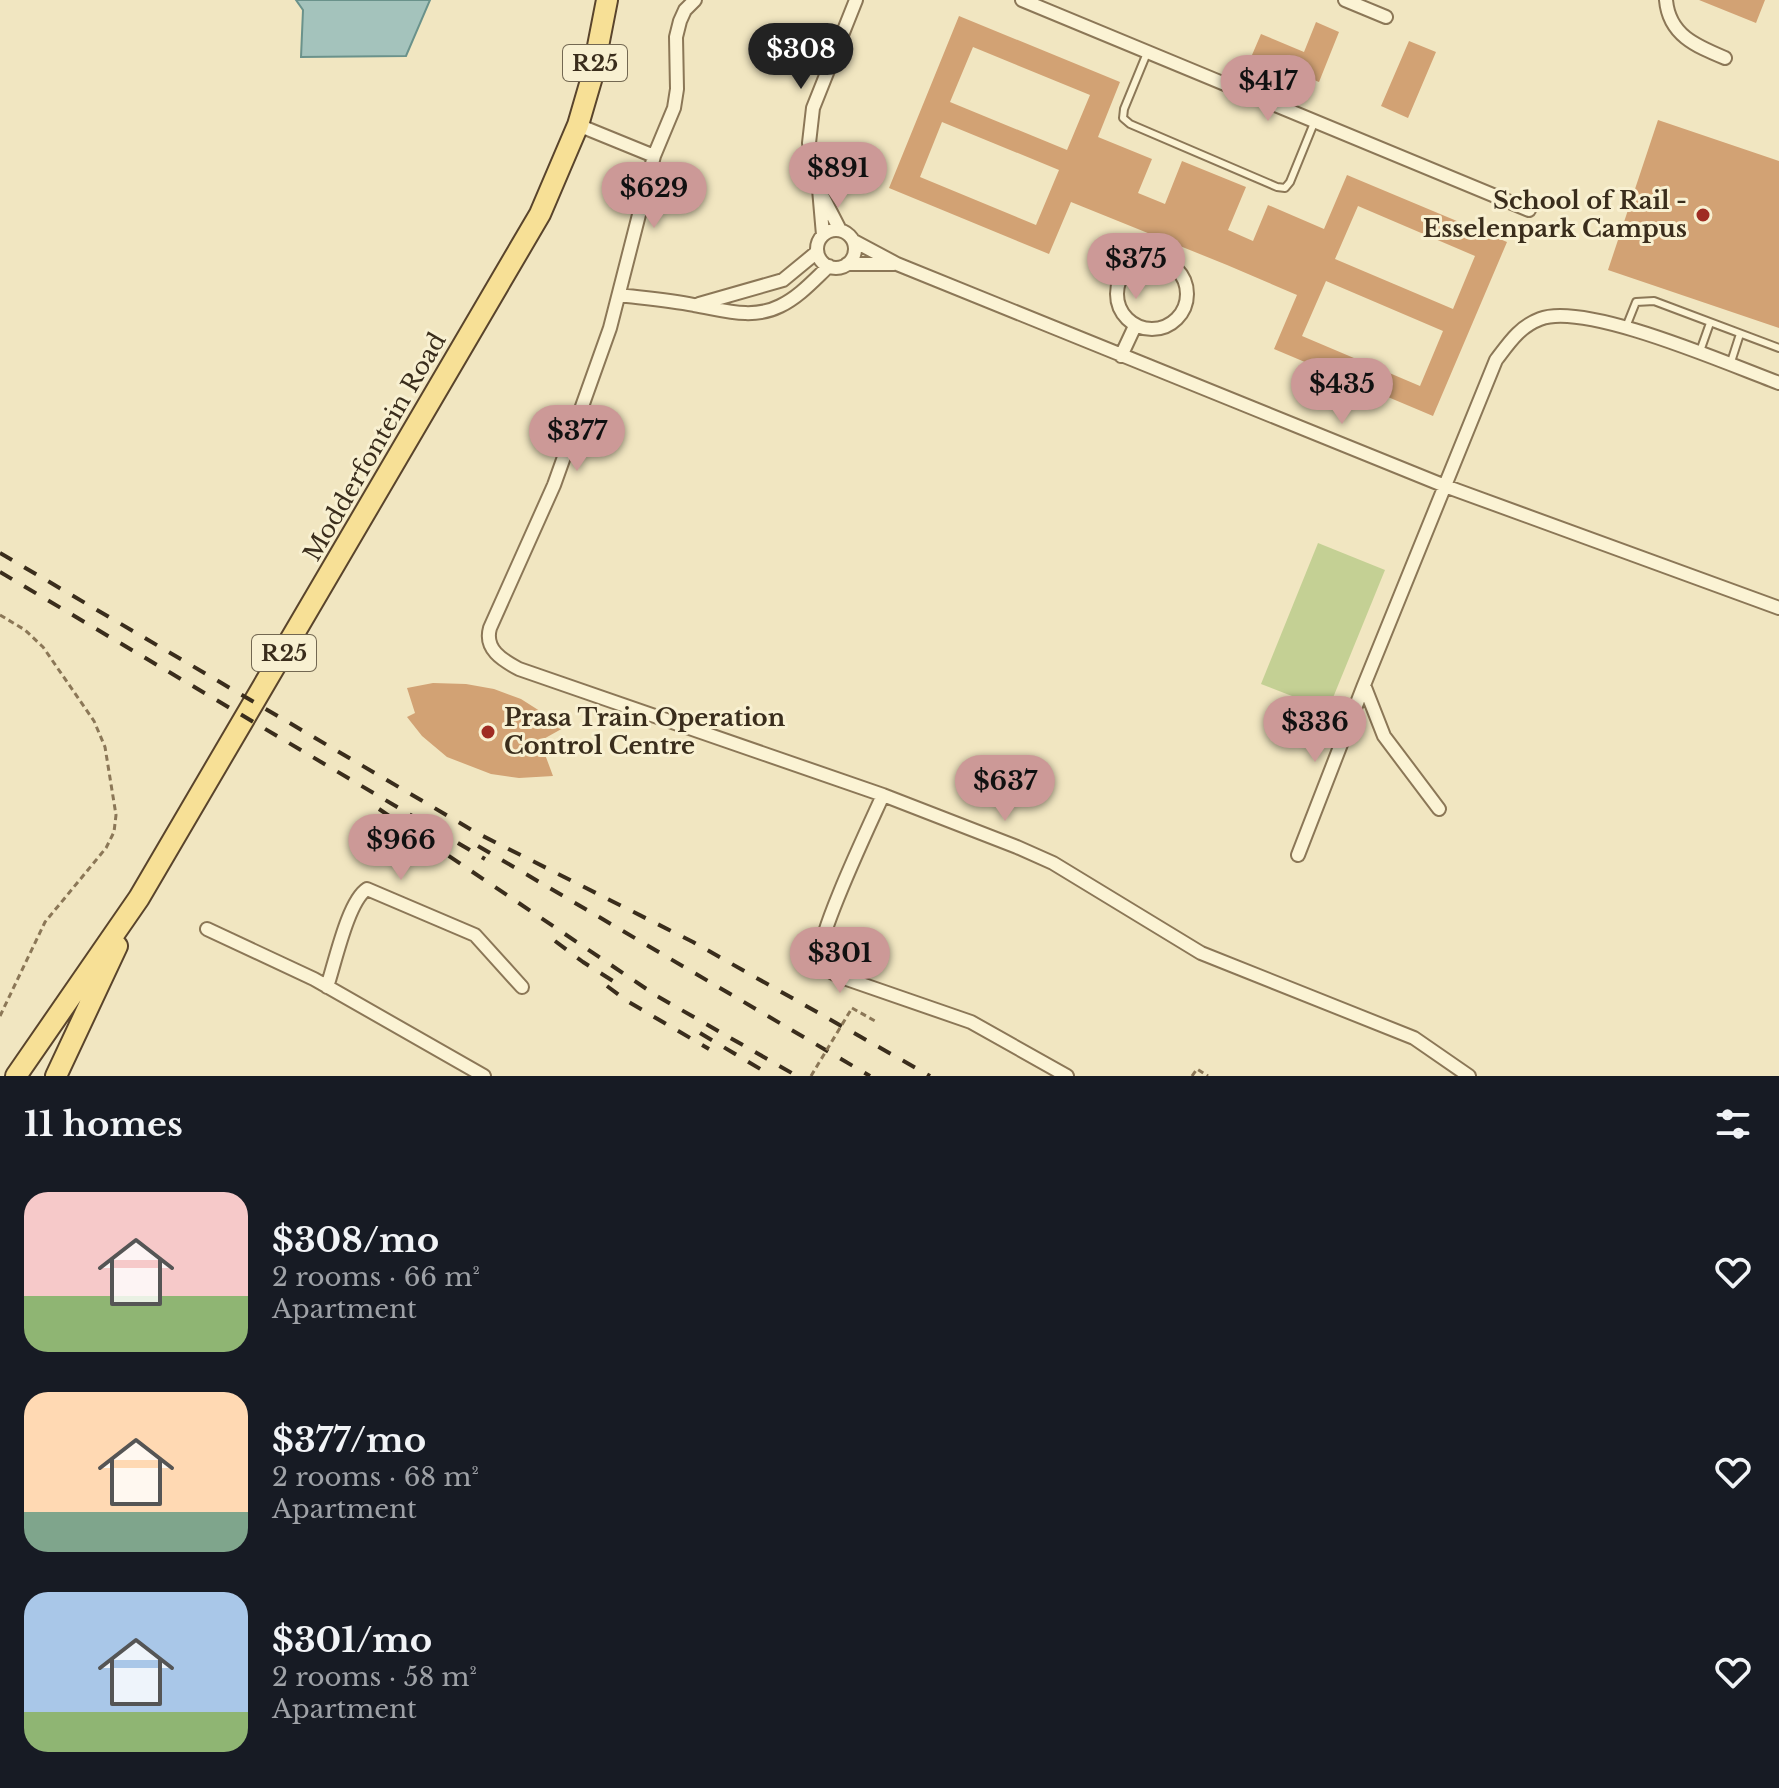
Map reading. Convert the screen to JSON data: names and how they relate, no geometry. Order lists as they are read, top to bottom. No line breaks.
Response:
{"streets":{"main road":["R25","Modderfontein Road"]},"places":["School of Rail - Esselenpark Campus","Prasa Train Operation Control Centre"],"page":{"price":["$308","$417","$891","$629","$375","$435","$377","$336","$637","$966","$301"],"heading":"11 homes","list":[{"name":"$308/mo","note":"2 rooms · 66 m² · Apartment"},{"name":"$377/mo","note":"2 rooms · 68 m² · Apartment"},{"name":"$301/mo","note":"2 rooms · 58 m² · Apartment"}]}}
